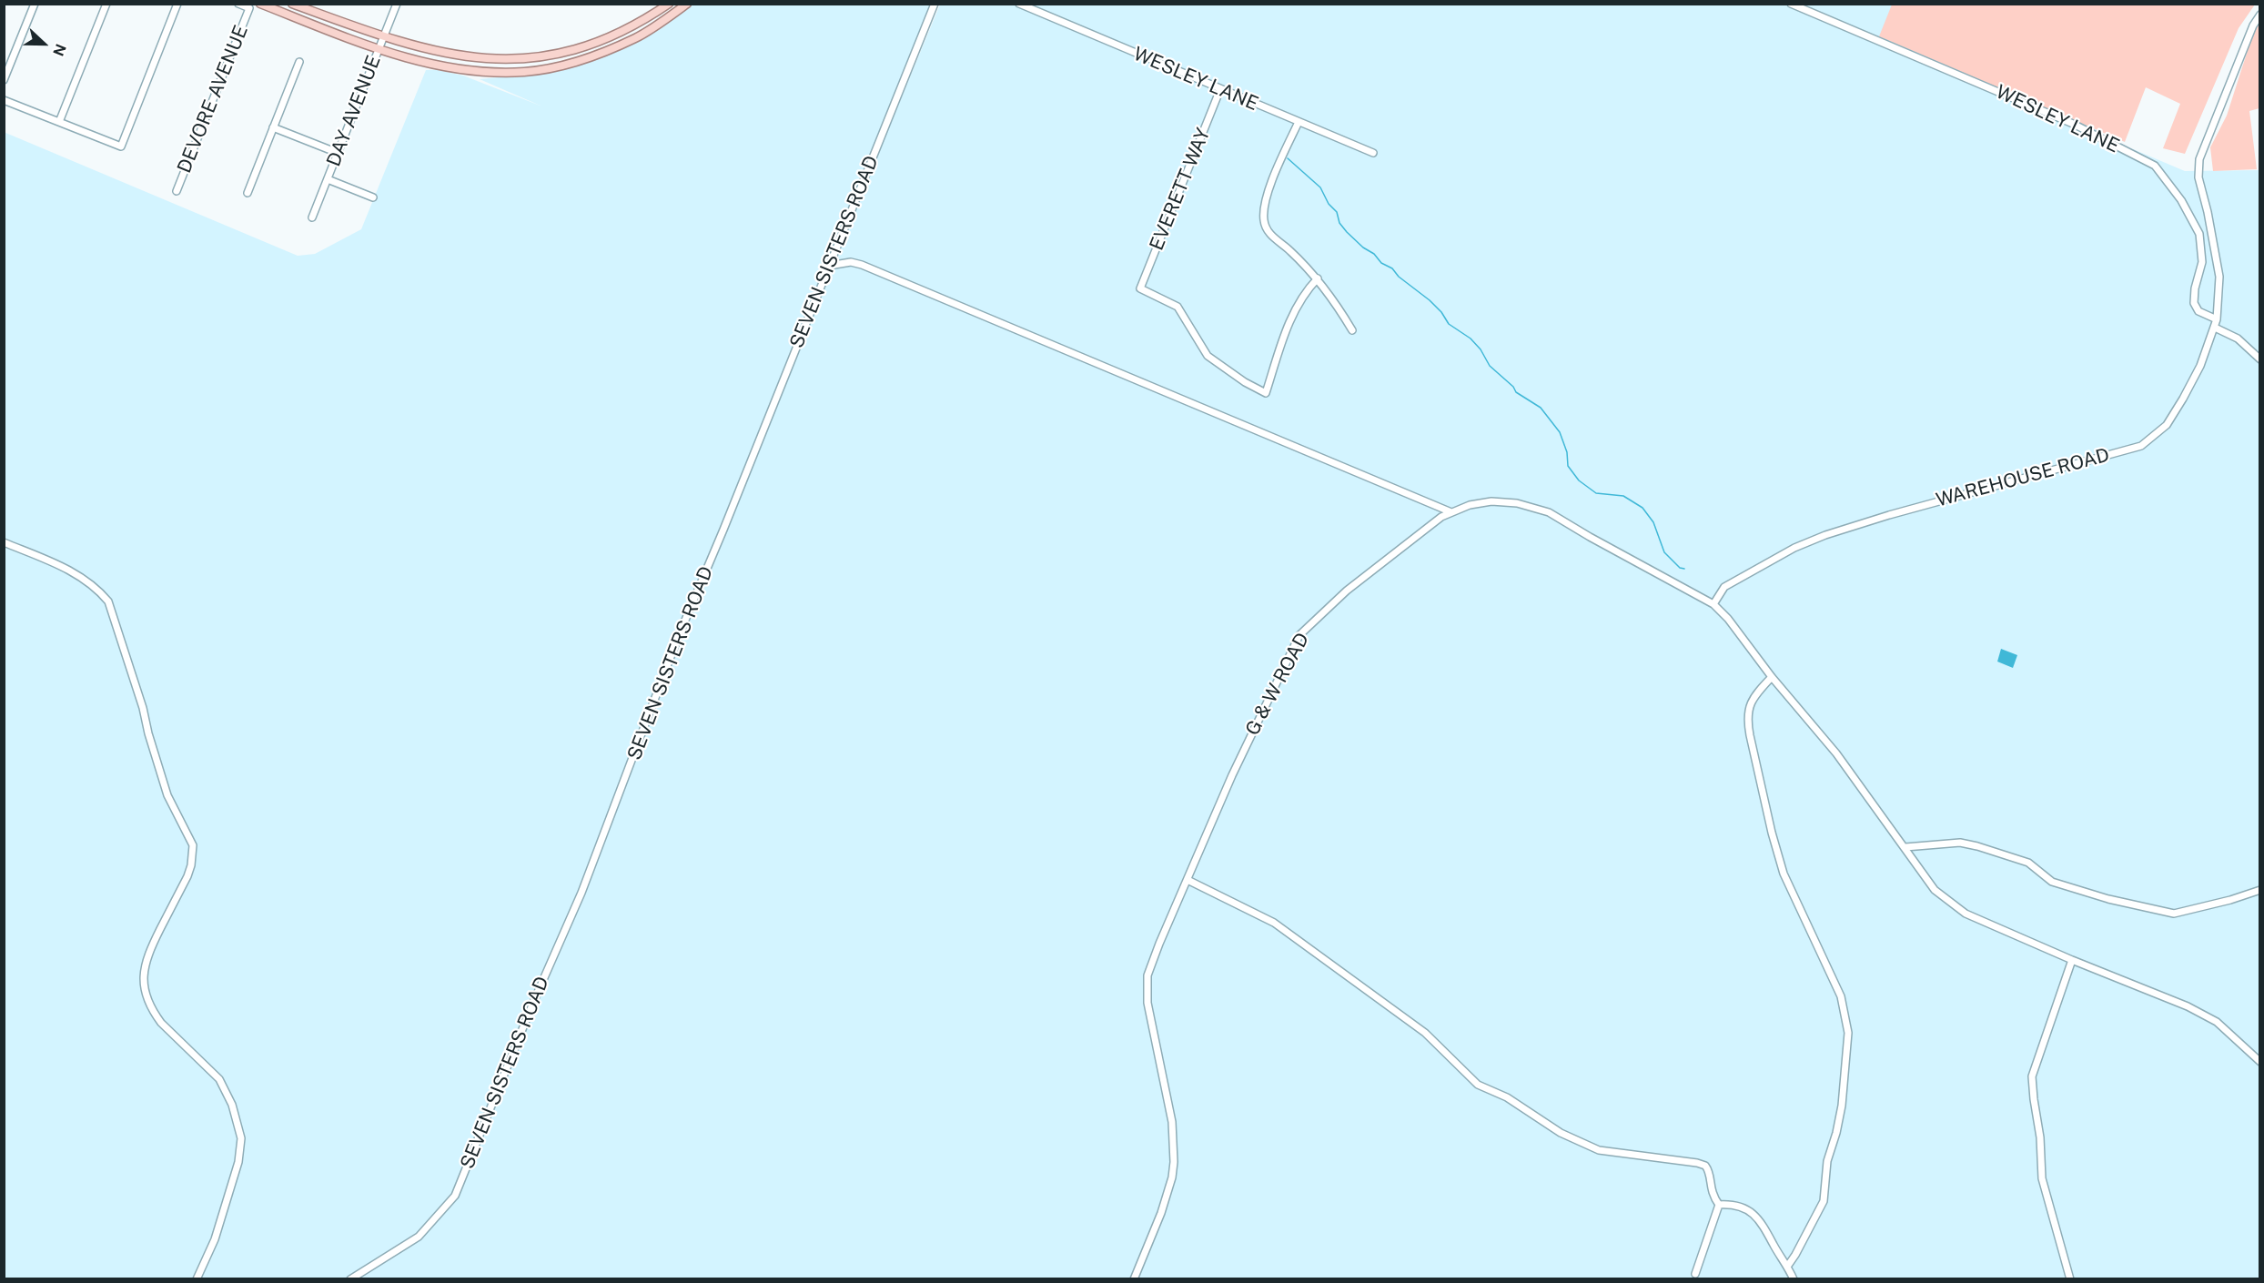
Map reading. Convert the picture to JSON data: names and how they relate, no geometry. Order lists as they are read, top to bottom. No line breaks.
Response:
{"streets":{"street":["WESLEY LANE","DEVORE AVENUE","DAY AVENUE","EVERETT WAY","SEVEN SISTERS ROAD","WAREHOUSE ROAD","G & W ROAD"]},"crossings":[["WESLEY LANE","EVERETT WAY"],["WESLEY LANE","WAREHOUSE ROAD"],["WAREHOUSE ROAD","G & W ROAD"]],"north":"right"}
